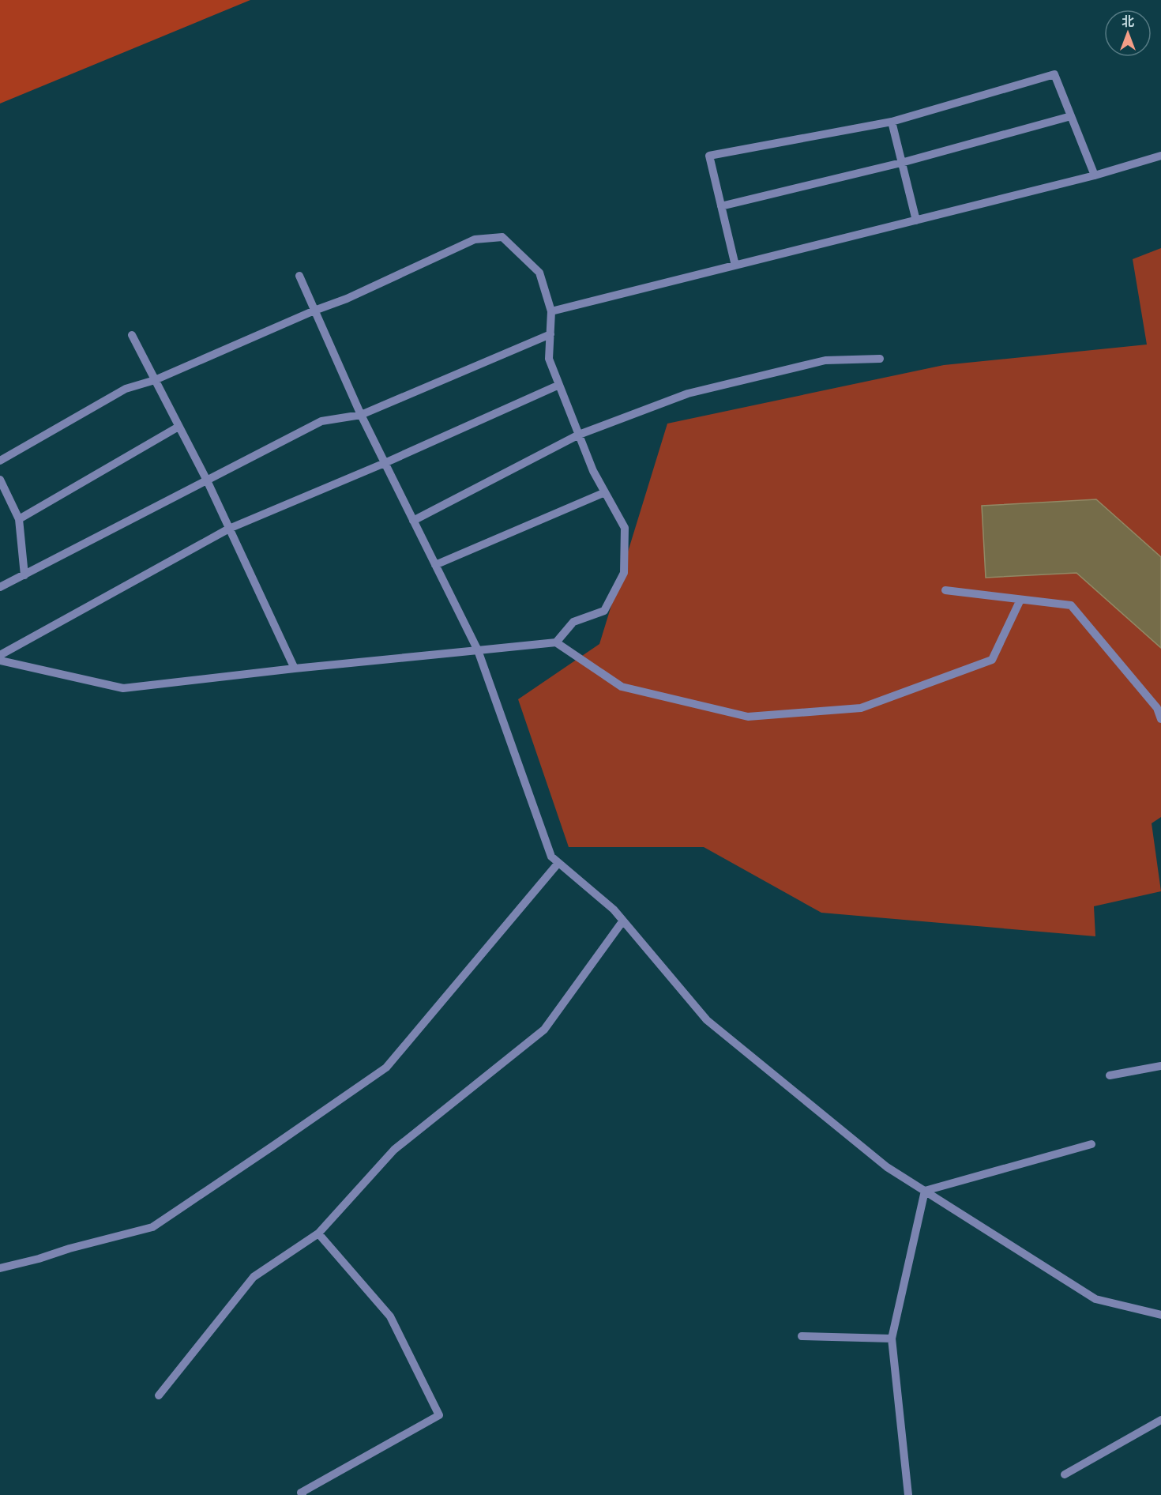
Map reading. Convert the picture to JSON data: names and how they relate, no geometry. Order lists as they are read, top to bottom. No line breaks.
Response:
{"north":"top"}
